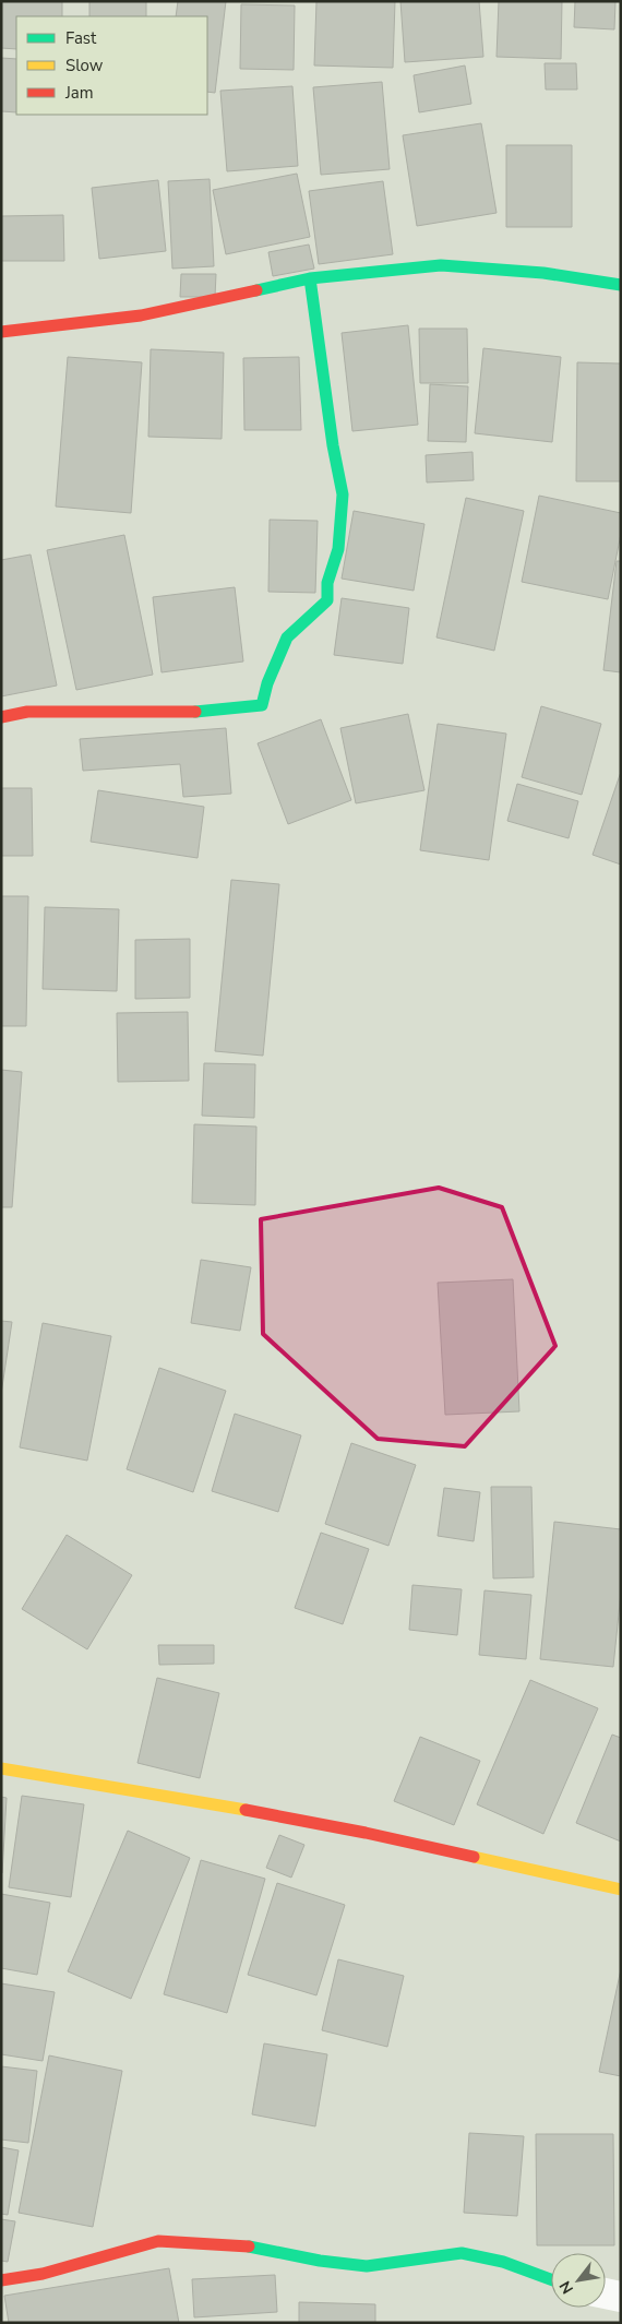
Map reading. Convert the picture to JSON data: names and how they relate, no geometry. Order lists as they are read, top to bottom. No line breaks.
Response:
{"legend":["Fast","Slow","Jam"],"north":"bottom left"}
